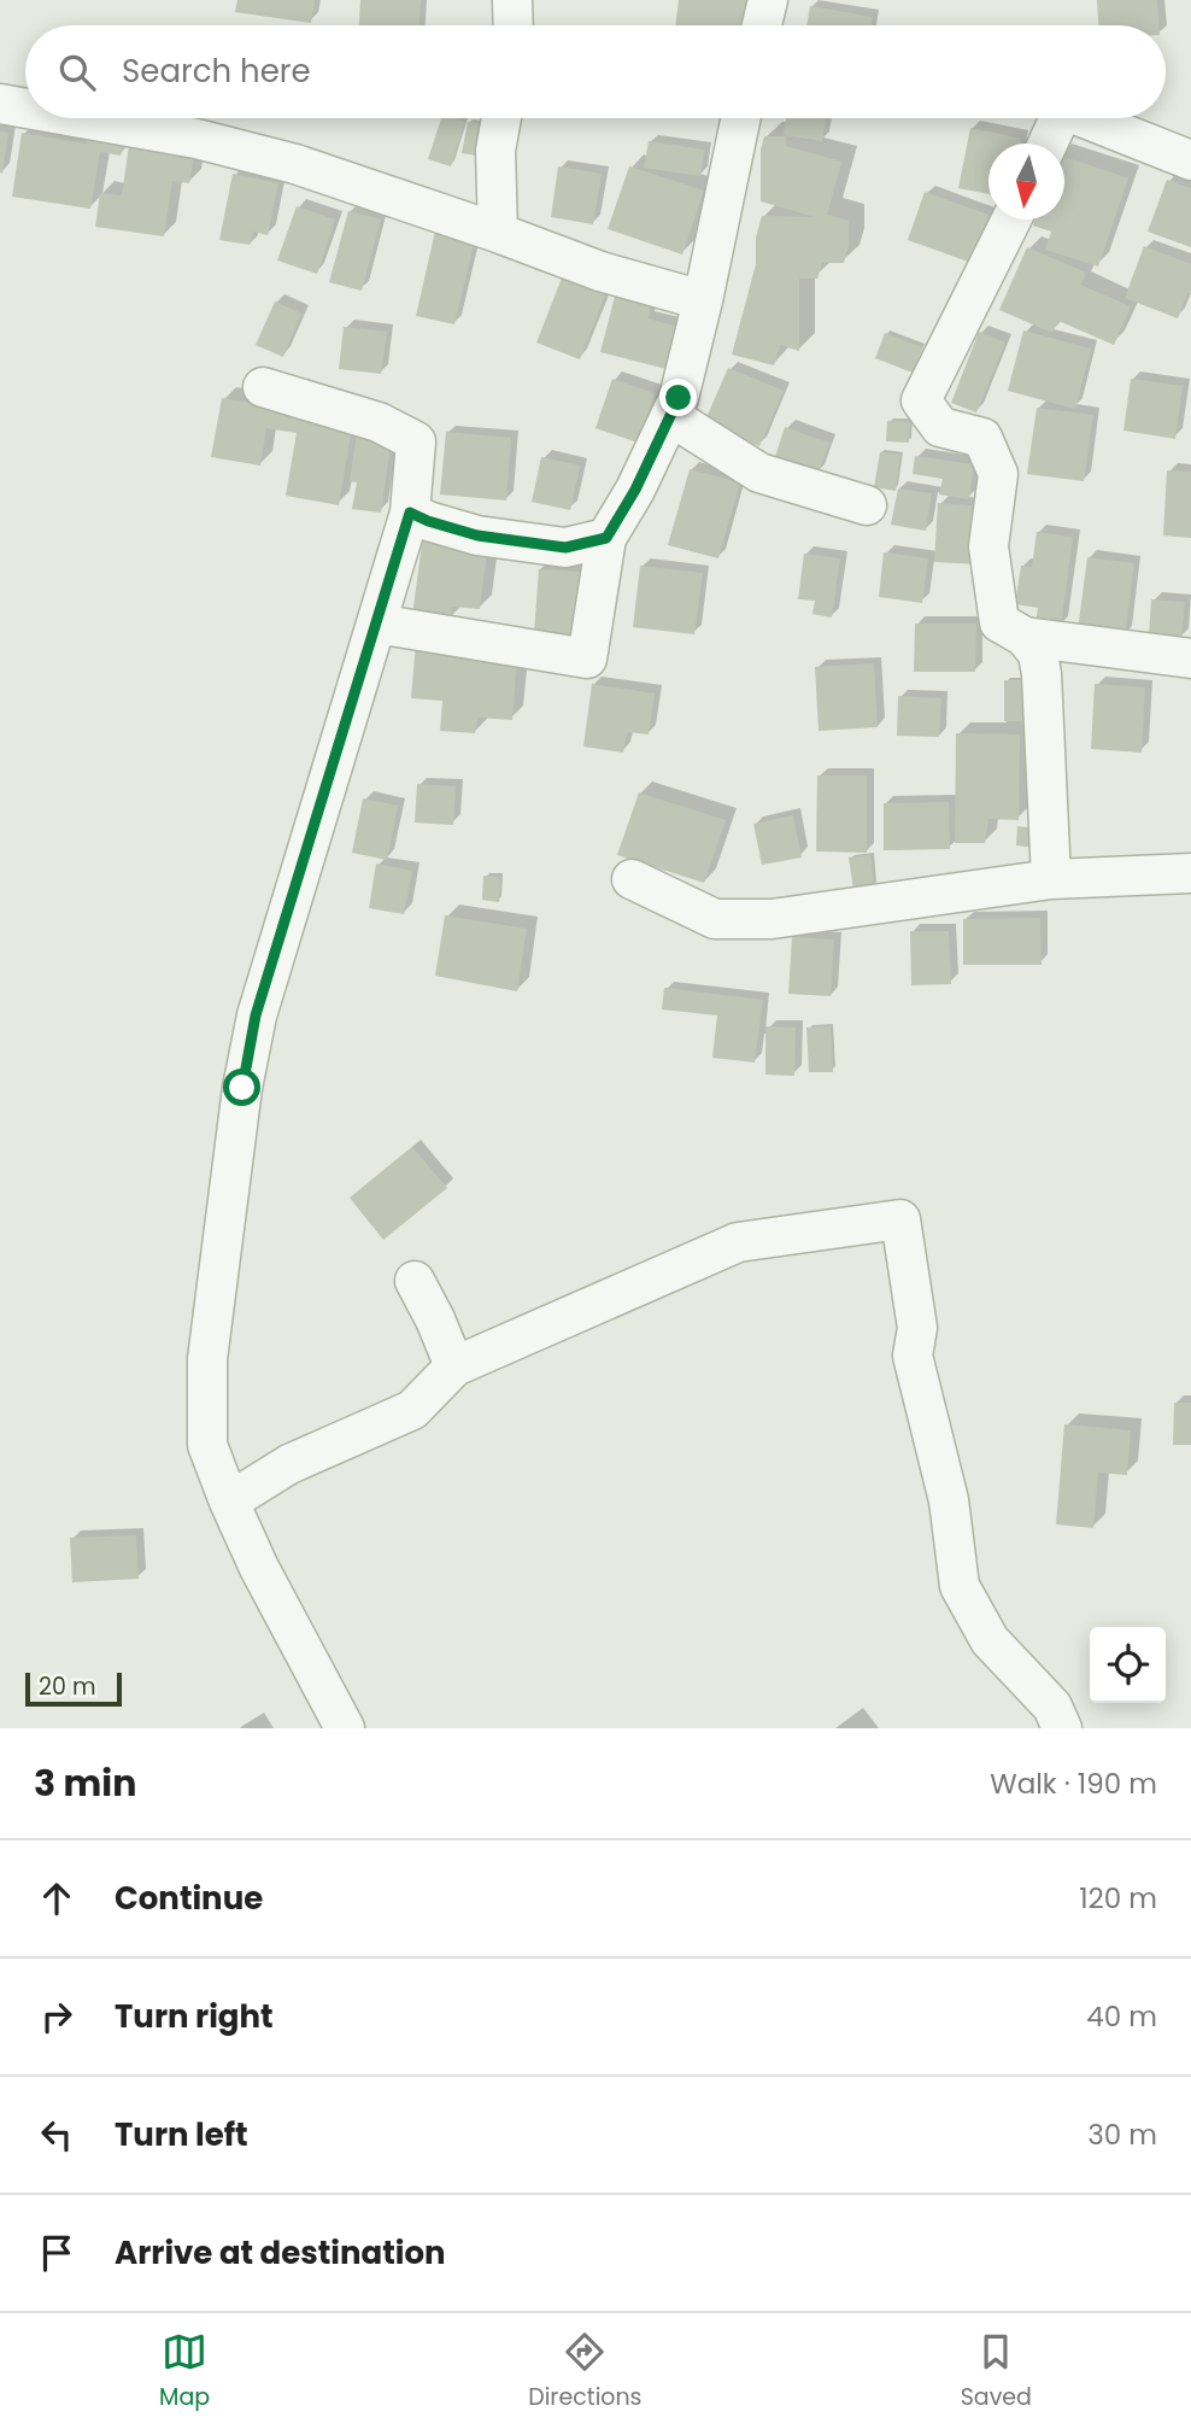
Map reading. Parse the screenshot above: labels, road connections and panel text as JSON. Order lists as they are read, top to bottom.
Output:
{
  "scale_bar": "20 m",
  "north": "bottom",
  "page": {
    "search": "Search here",
    "scale": "20 m",
    "heading": ["3 min", "Walk · 190 m"],
    "list": [
      ["Continue", "120 m"],
      ["Turn right", "40 m"],
      ["Turn left", "30 m"],
      "Arrive at destination"
    ],
    "nav": ["Map", "Directions", "Saved"]
  }
}
